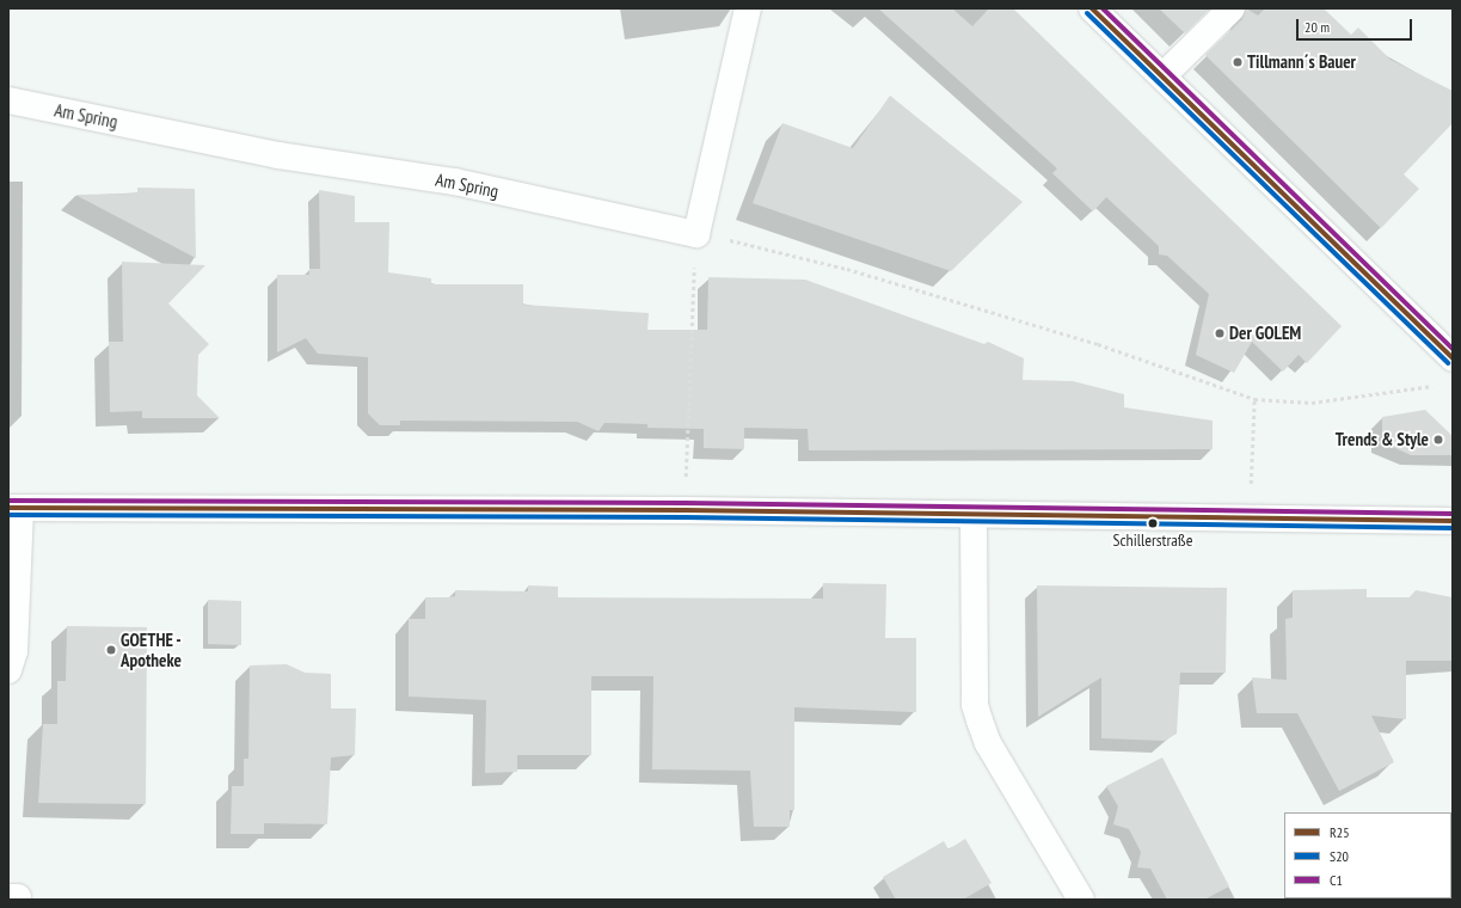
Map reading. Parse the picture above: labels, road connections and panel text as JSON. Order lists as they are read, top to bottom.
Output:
{
  "streets": {
    "street": ["Am Spring"]
  },
  "places": [
    "Tillmann´s Bauer",
    "Der GOLEM",
    "Trends & Style",
    "Schillerstraße",
    "GOETHE - Apotheke"
  ],
  "lines": ["transit line R25", "transit line C1", "transit line S20"],
  "legend": ["R25", "S20", "C1"],
  "scale_bar": "20 m"
}
